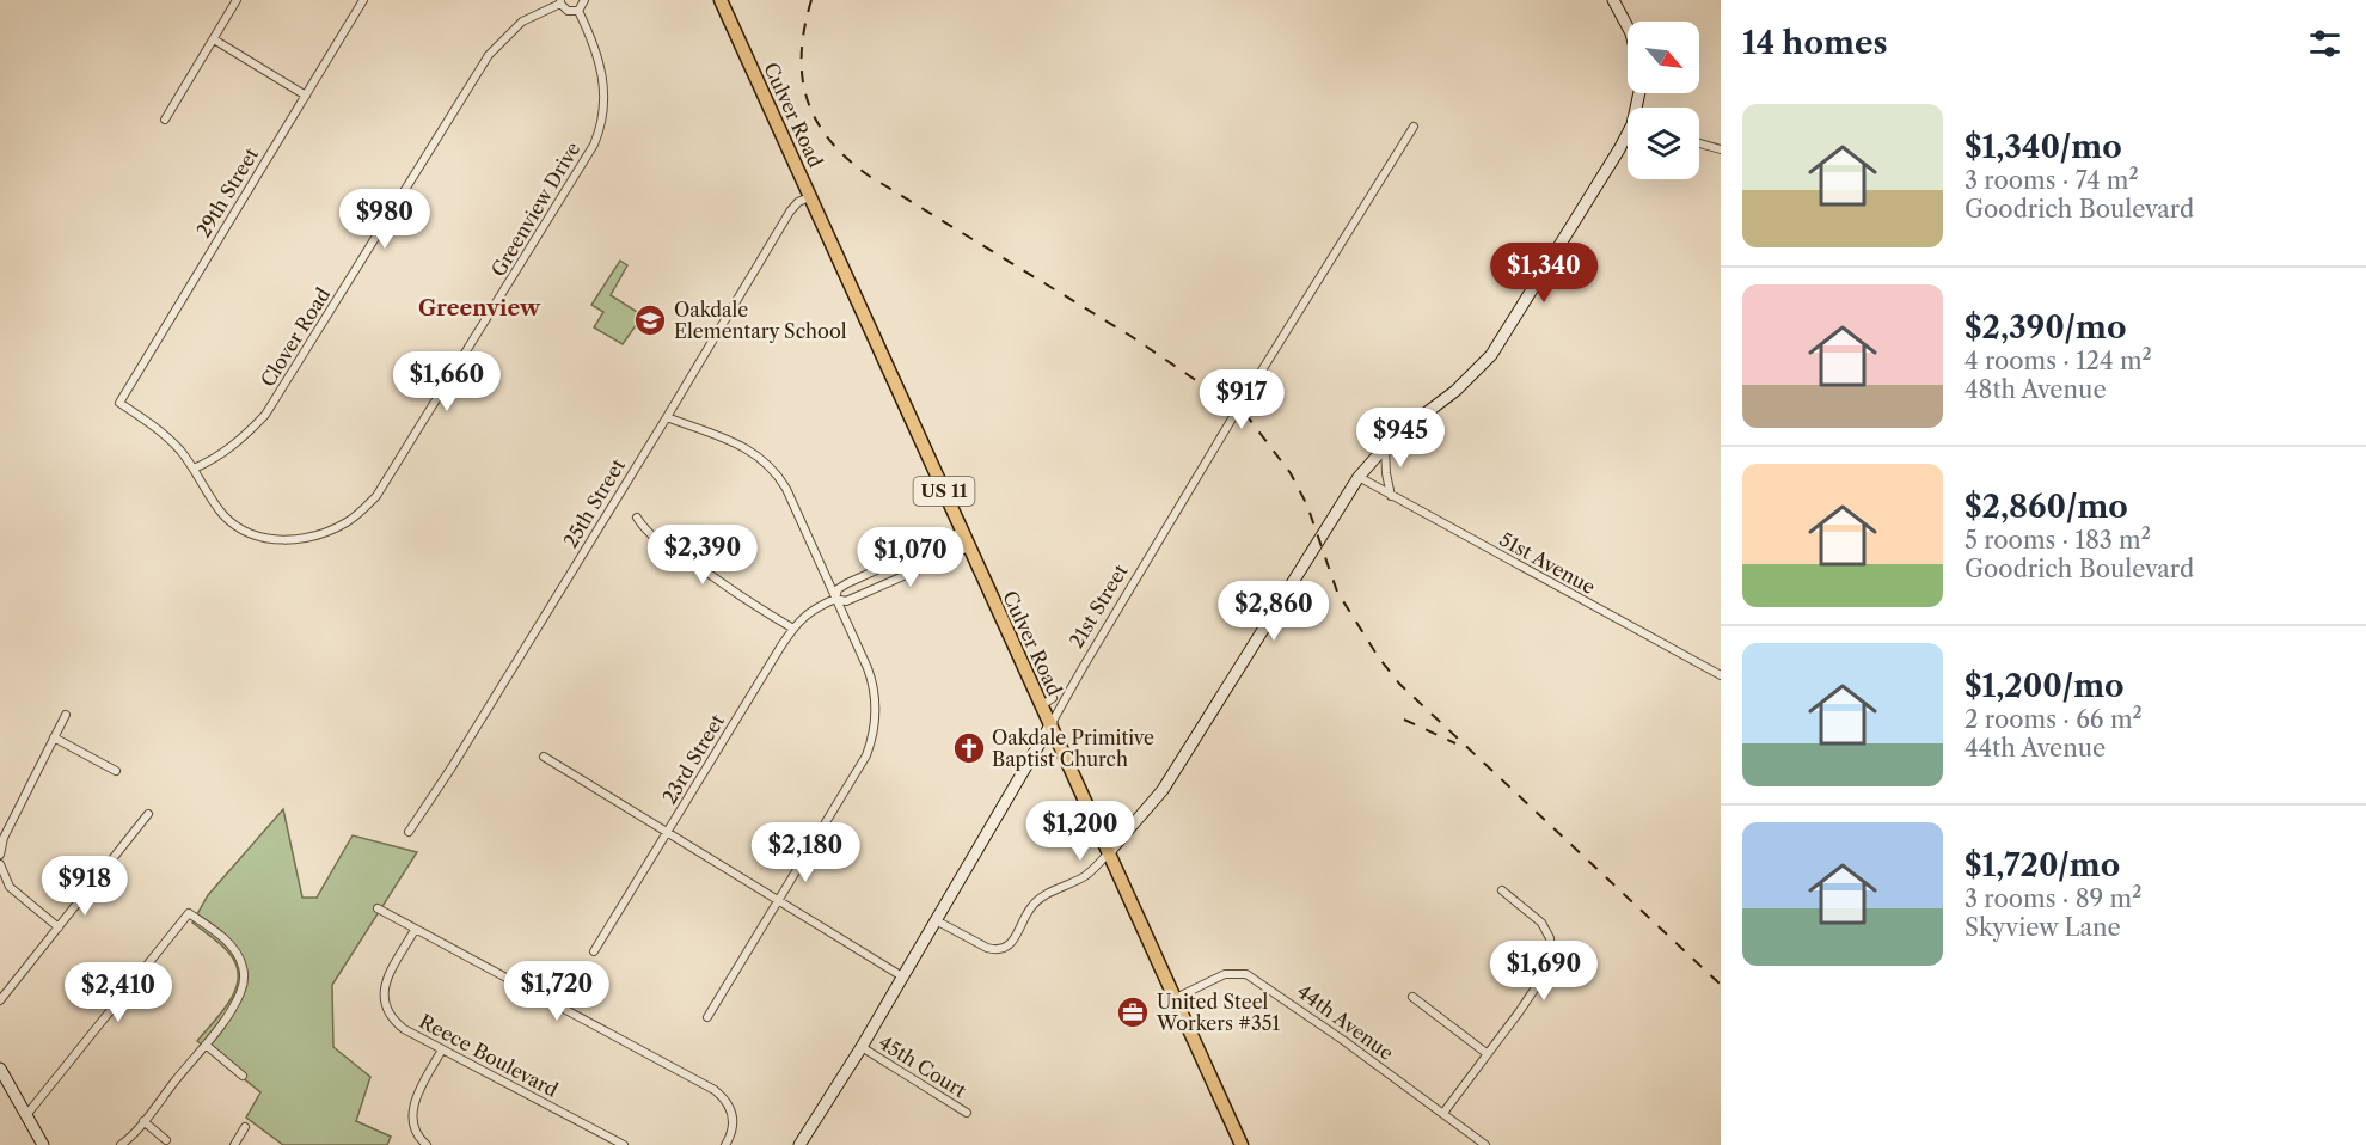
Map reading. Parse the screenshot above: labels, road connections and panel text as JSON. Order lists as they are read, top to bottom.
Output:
{
  "streets": {
    "main road": ["Culver Road", "US 11"],
    "street": [
      "29th Street",
      "Greenview Drive",
      "Clover Road",
      "25th Street",
      "51st Avenue",
      "21st Street",
      "23rd Street",
      "44th Avenue",
      "Reece Boulevard",
      "45th Court"
    ]
  },
  "crossings": [
    ["Culver Road", "25th Street"],
    ["Culver Road", "21st Street"],
    ["Culver Road", "23rd Street"],
    ["Culver Road", "44th Avenue"],
    ["29th Street", "Greenview Drive"],
    ["Greenview Drive", "Clover Road"],
    ["21st Street", "45th Court"]
  ],
  "districts": ["Greenview"],
  "places": {
    "school or university": ["Oakdale Elementary School"],
    "church": ["Oakdale Primitive Baptist Church"],
    "office": ["United Steel Workers #351"]
  },
  "north": "bottom right",
  "page": {
    "heading": "14 homes",
    "list": [
      {
        "name": "$1,340/mo",
        "note": "3 rooms · 74 m² · Goodrich Boulevard"
      },
      {
        "name": "$2,390/mo",
        "note": "4 rooms · 124 m² · 48th Avenue"
      },
      {
        "name": "$2,860/mo",
        "note": "5 rooms · 183 m² · Goodrich Boulevard"
      },
      {
        "name": "$1,200/mo",
        "note": "2 rooms · 66 m² · 44th Avenue"
      },
      {
        "name": "$1,720/mo",
        "note": "3 rooms · 89 m² · Skyview Lane"
      }
    ],
    "price": [
      "$980",
      "$1,340",
      "$1,660",
      "$917",
      "$945",
      "$2,390",
      "$1,070",
      "$2,860",
      "$1,200",
      "$2,180",
      "$918",
      "$1,690",
      "$1,720",
      "$2,410"
    ]
  }
}
